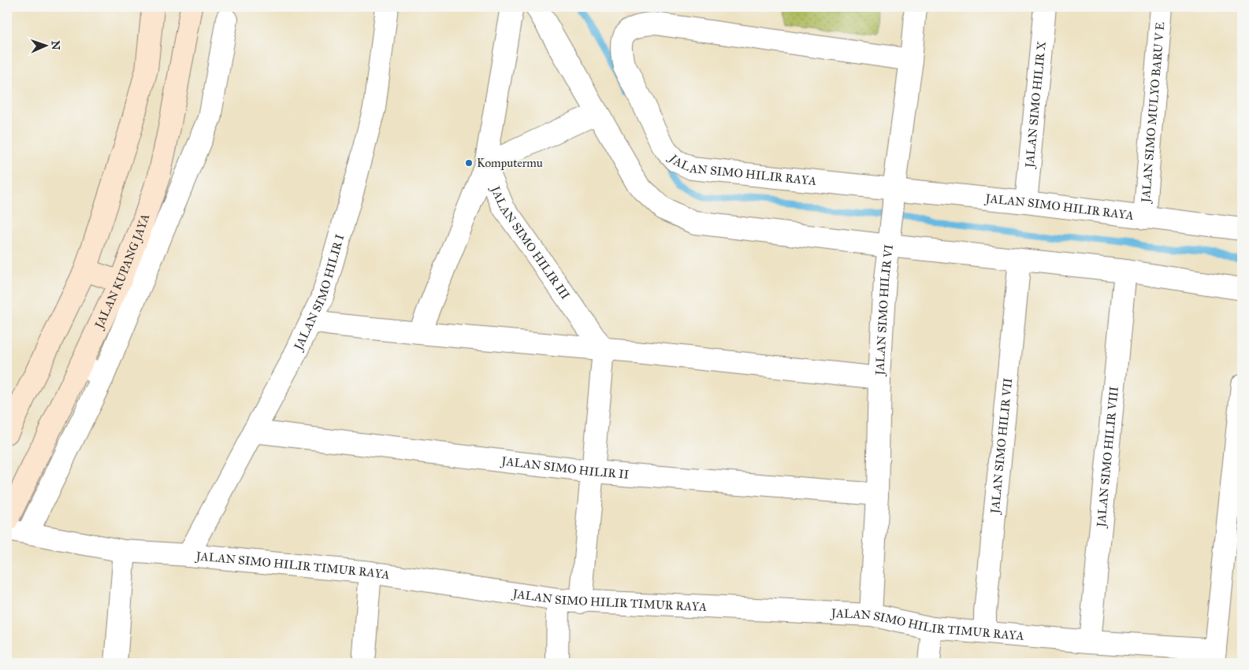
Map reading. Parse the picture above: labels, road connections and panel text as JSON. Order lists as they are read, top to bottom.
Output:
{
  "streets": {
    "main road": ["JALAN KUPANG JAYA"],
    "street": [
      "JALAN SIMO HILIR X",
      "JALAN SIMO MULYO BARU V E",
      "JALAN SIMO HILIR RAYA",
      "JALAN SIMO HILIR III",
      "JALAN SIMO HILIR I",
      "JALAN SIMO HILIR VI",
      "JALAN SIMO HILIR VII",
      "JALAN SIMO HILIR VIII",
      "JALAN SIMO HILIR II",
      "JALAN SIMO HILIR TIMUR RAYA"
    ]
  },
  "crossings": [
    ["JALAN SIMO HILIR X", "JALAN SIMO HILIR RAYA"],
    ["JALAN SIMO MULYO BARU V E", "JALAN SIMO HILIR RAYA"],
    ["JALAN SIMO HILIR RAYA", "JALAN SIMO HILIR VI"],
    ["JALAN SIMO HILIR I", "JALAN SIMO HILIR II"],
    ["JALAN SIMO HILIR I", "JALAN SIMO HILIR TIMUR RAYA"],
    ["JALAN SIMO HILIR VI", "JALAN SIMO HILIR II"],
    ["JALAN SIMO HILIR VI", "JALAN SIMO HILIR TIMUR RAYA"],
    ["JALAN SIMO HILIR VII", "JALAN SIMO HILIR TIMUR RAYA"],
    ["JALAN SIMO HILIR VIII", "JALAN SIMO HILIR TIMUR RAYA"]
  ],
  "places": ["Komputermu"],
  "north": "right"
}
